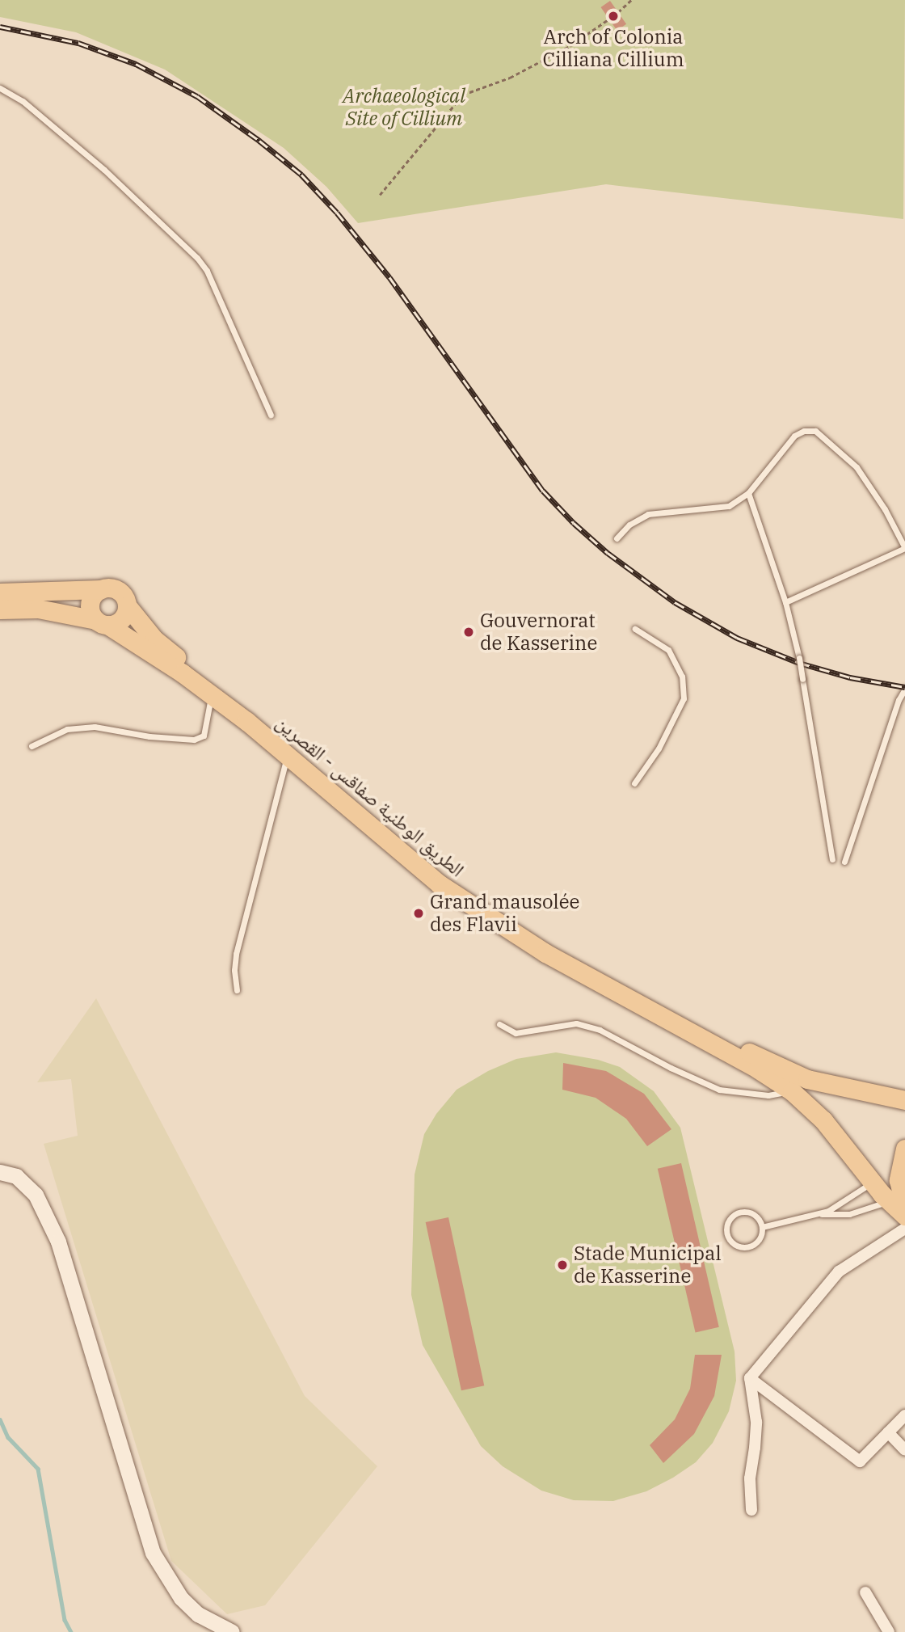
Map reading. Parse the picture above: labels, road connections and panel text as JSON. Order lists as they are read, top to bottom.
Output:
{
  "streets": {
    "main road": ["الطريق الوطنية صفاقس - القصرين"]
  },
  "parks": ["Archaeological Site of Cillium"],
  "places": [
    "Arch of Colonia Cilliana Cillium",
    "Gouvernorat de Kasserine",
    "Grand mausolée des Flavii",
    "Stade Municipal de Kasserine"
  ]
}
